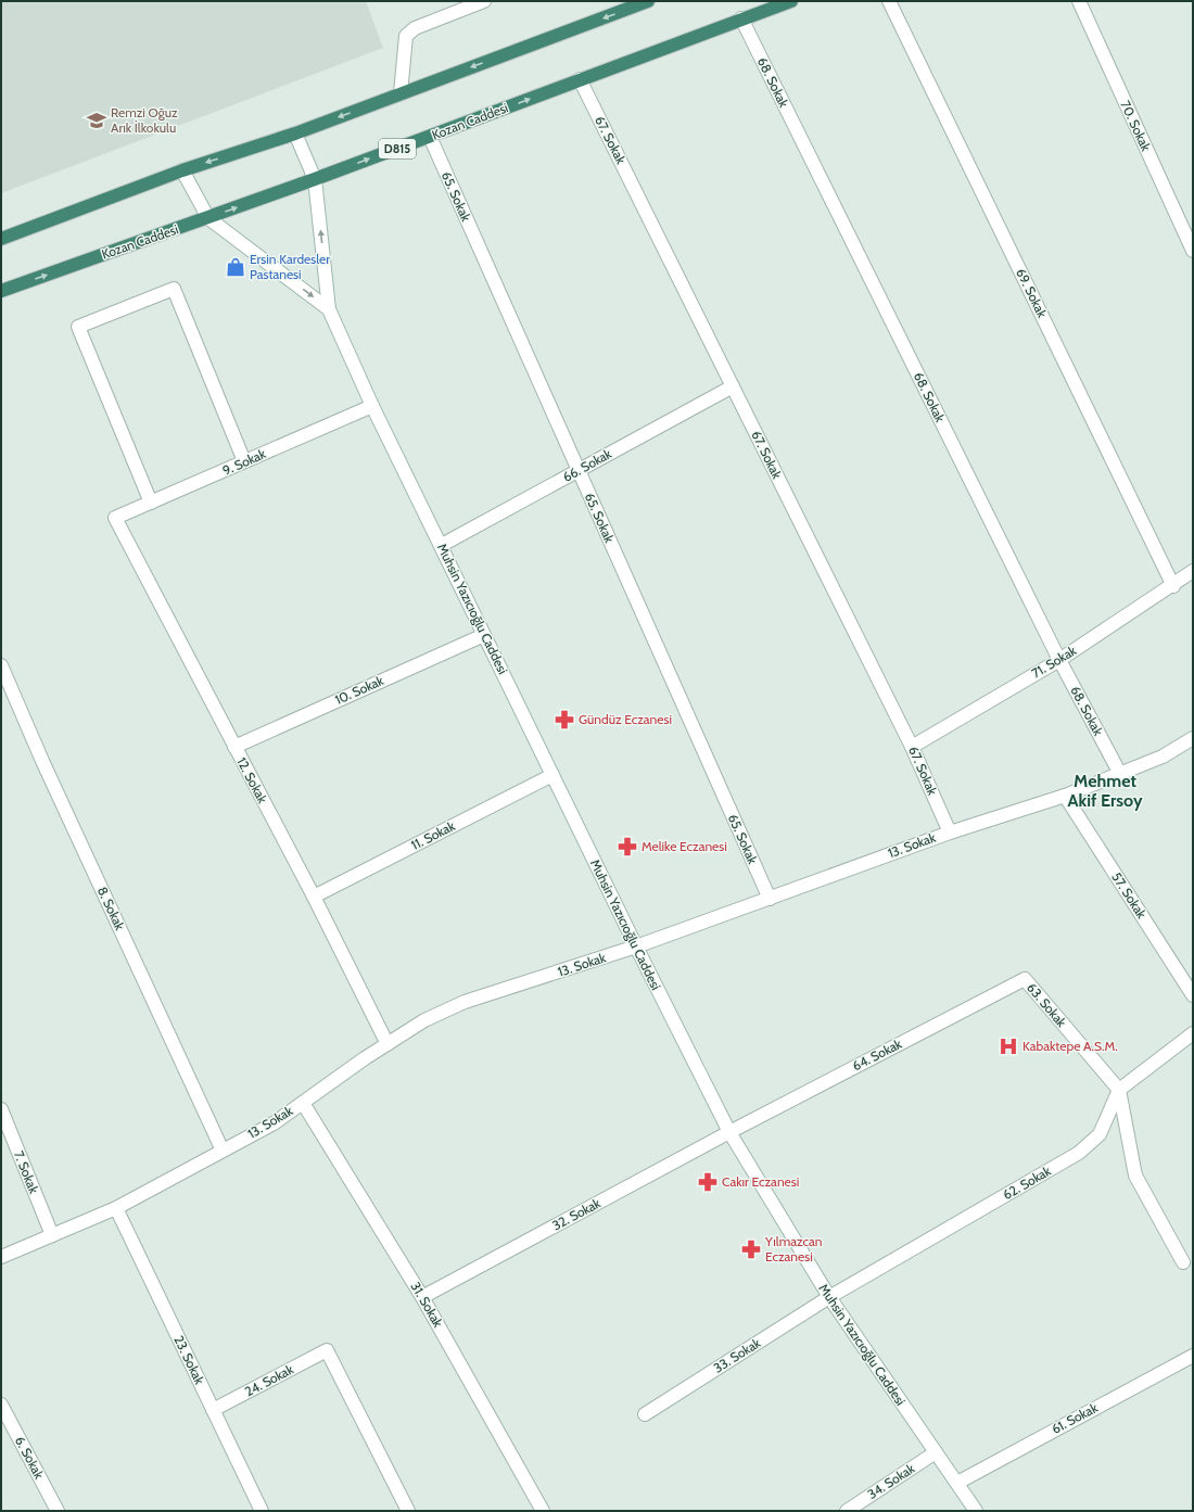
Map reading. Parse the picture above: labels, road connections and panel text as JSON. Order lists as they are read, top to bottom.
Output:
{
  "streets": {
    "highway": ["Kozan Caddesi", "D815"],
    "street": [
      "68. Sokak",
      "70. Sokak",
      "67. Sokak",
      "65. Sokak",
      "69. Sokak",
      "9. Sokak",
      "66. Sokak",
      "Muhsin Yazıcıoğlu Caddesi",
      "71. Sokak",
      "10. Sokak",
      "12. Sokak",
      "11. Sokak",
      "13. Sokak",
      "57. Sokak",
      "8. Sokak",
      "63. Sokak",
      "64. Sokak",
      "7. Sokak",
      "62. Sokak",
      "32. Sokak",
      "31. Sokak",
      "33. Sokak",
      "23. Sokak",
      "24. Sokak",
      "61. Sokak",
      "6. Sokak",
      "34. Sokak"
    ]
  },
  "crossings": [
    ["68. Sokak", "Kozan Caddesi"],
    ["68. Sokak", "71. Sokak"],
    ["68. Sokak", "13. Sokak"],
    ["Kozan Caddesi", "67. Sokak"],
    ["Kozan Caddesi", "65. Sokak"],
    ["67. Sokak", "66. Sokak"],
    ["67. Sokak", "71. Sokak"],
    ["67. Sokak", "13. Sokak"],
    ["65. Sokak", "66. Sokak"],
    ["65. Sokak", "13. Sokak"],
    ["69. Sokak", "71. Sokak"],
    ["9. Sokak", "Muhsin Yazıcıoğlu Caddesi"],
    ["9. Sokak", "12. Sokak"],
    ["66. Sokak", "Muhsin Yazıcıoğlu Caddesi"],
    ["Muhsin Yazıcıoğlu Caddesi", "10. Sokak"],
    ["Muhsin Yazıcıoğlu Caddesi", "11. Sokak"],
    ["Muhsin Yazıcıoğlu Caddesi", "13. Sokak"],
    ["Muhsin Yazıcıoğlu Caddesi", "64. Sokak"],
    ["Muhsin Yazıcıoğlu Caddesi", "62. Sokak"],
    ["Muhsin Yazıcıoğlu Caddesi", "32. Sokak"],
    ["Muhsin Yazıcıoğlu Caddesi", "33. Sokak"],
    ["Muhsin Yazıcıoğlu Caddesi", "61. Sokak"],
    ["Muhsin Yazıcıoğlu Caddesi", "34. Sokak"],
    ["10. Sokak", "12. Sokak"],
    ["12. Sokak", "11. Sokak"],
    ["12. Sokak", "13. Sokak"],
    ["13. Sokak", "57. Sokak"],
    ["13. Sokak", "8. Sokak"],
    ["13. Sokak", "7. Sokak"],
    ["13. Sokak", "31. Sokak"],
    ["13. Sokak", "23. Sokak"],
    ["63. Sokak", "64. Sokak"],
    ["63. Sokak", "62. Sokak"],
    ["64. Sokak", "32. Sokak"],
    ["62. Sokak", "33. Sokak"],
    ["32. Sokak", "31. Sokak"],
    ["23. Sokak", "24. Sokak"]
  ],
  "districts": ["Mehmet Akif Ersoy"],
  "places": {
    "school or university": ["Remzi Oğuz Arık İlkokulu"],
    "shop": ["Ersin Kardesler Pastanesi"],
    "pharmacy": [
      "Gündüz Eczanesi",
      "Melike Eczanesi",
      "Cakır Eczanesi",
      "Yılmazcan Eczanesi"
    ],
    "hospital": ["Kabaktepe A.S.M."]
  }
}
